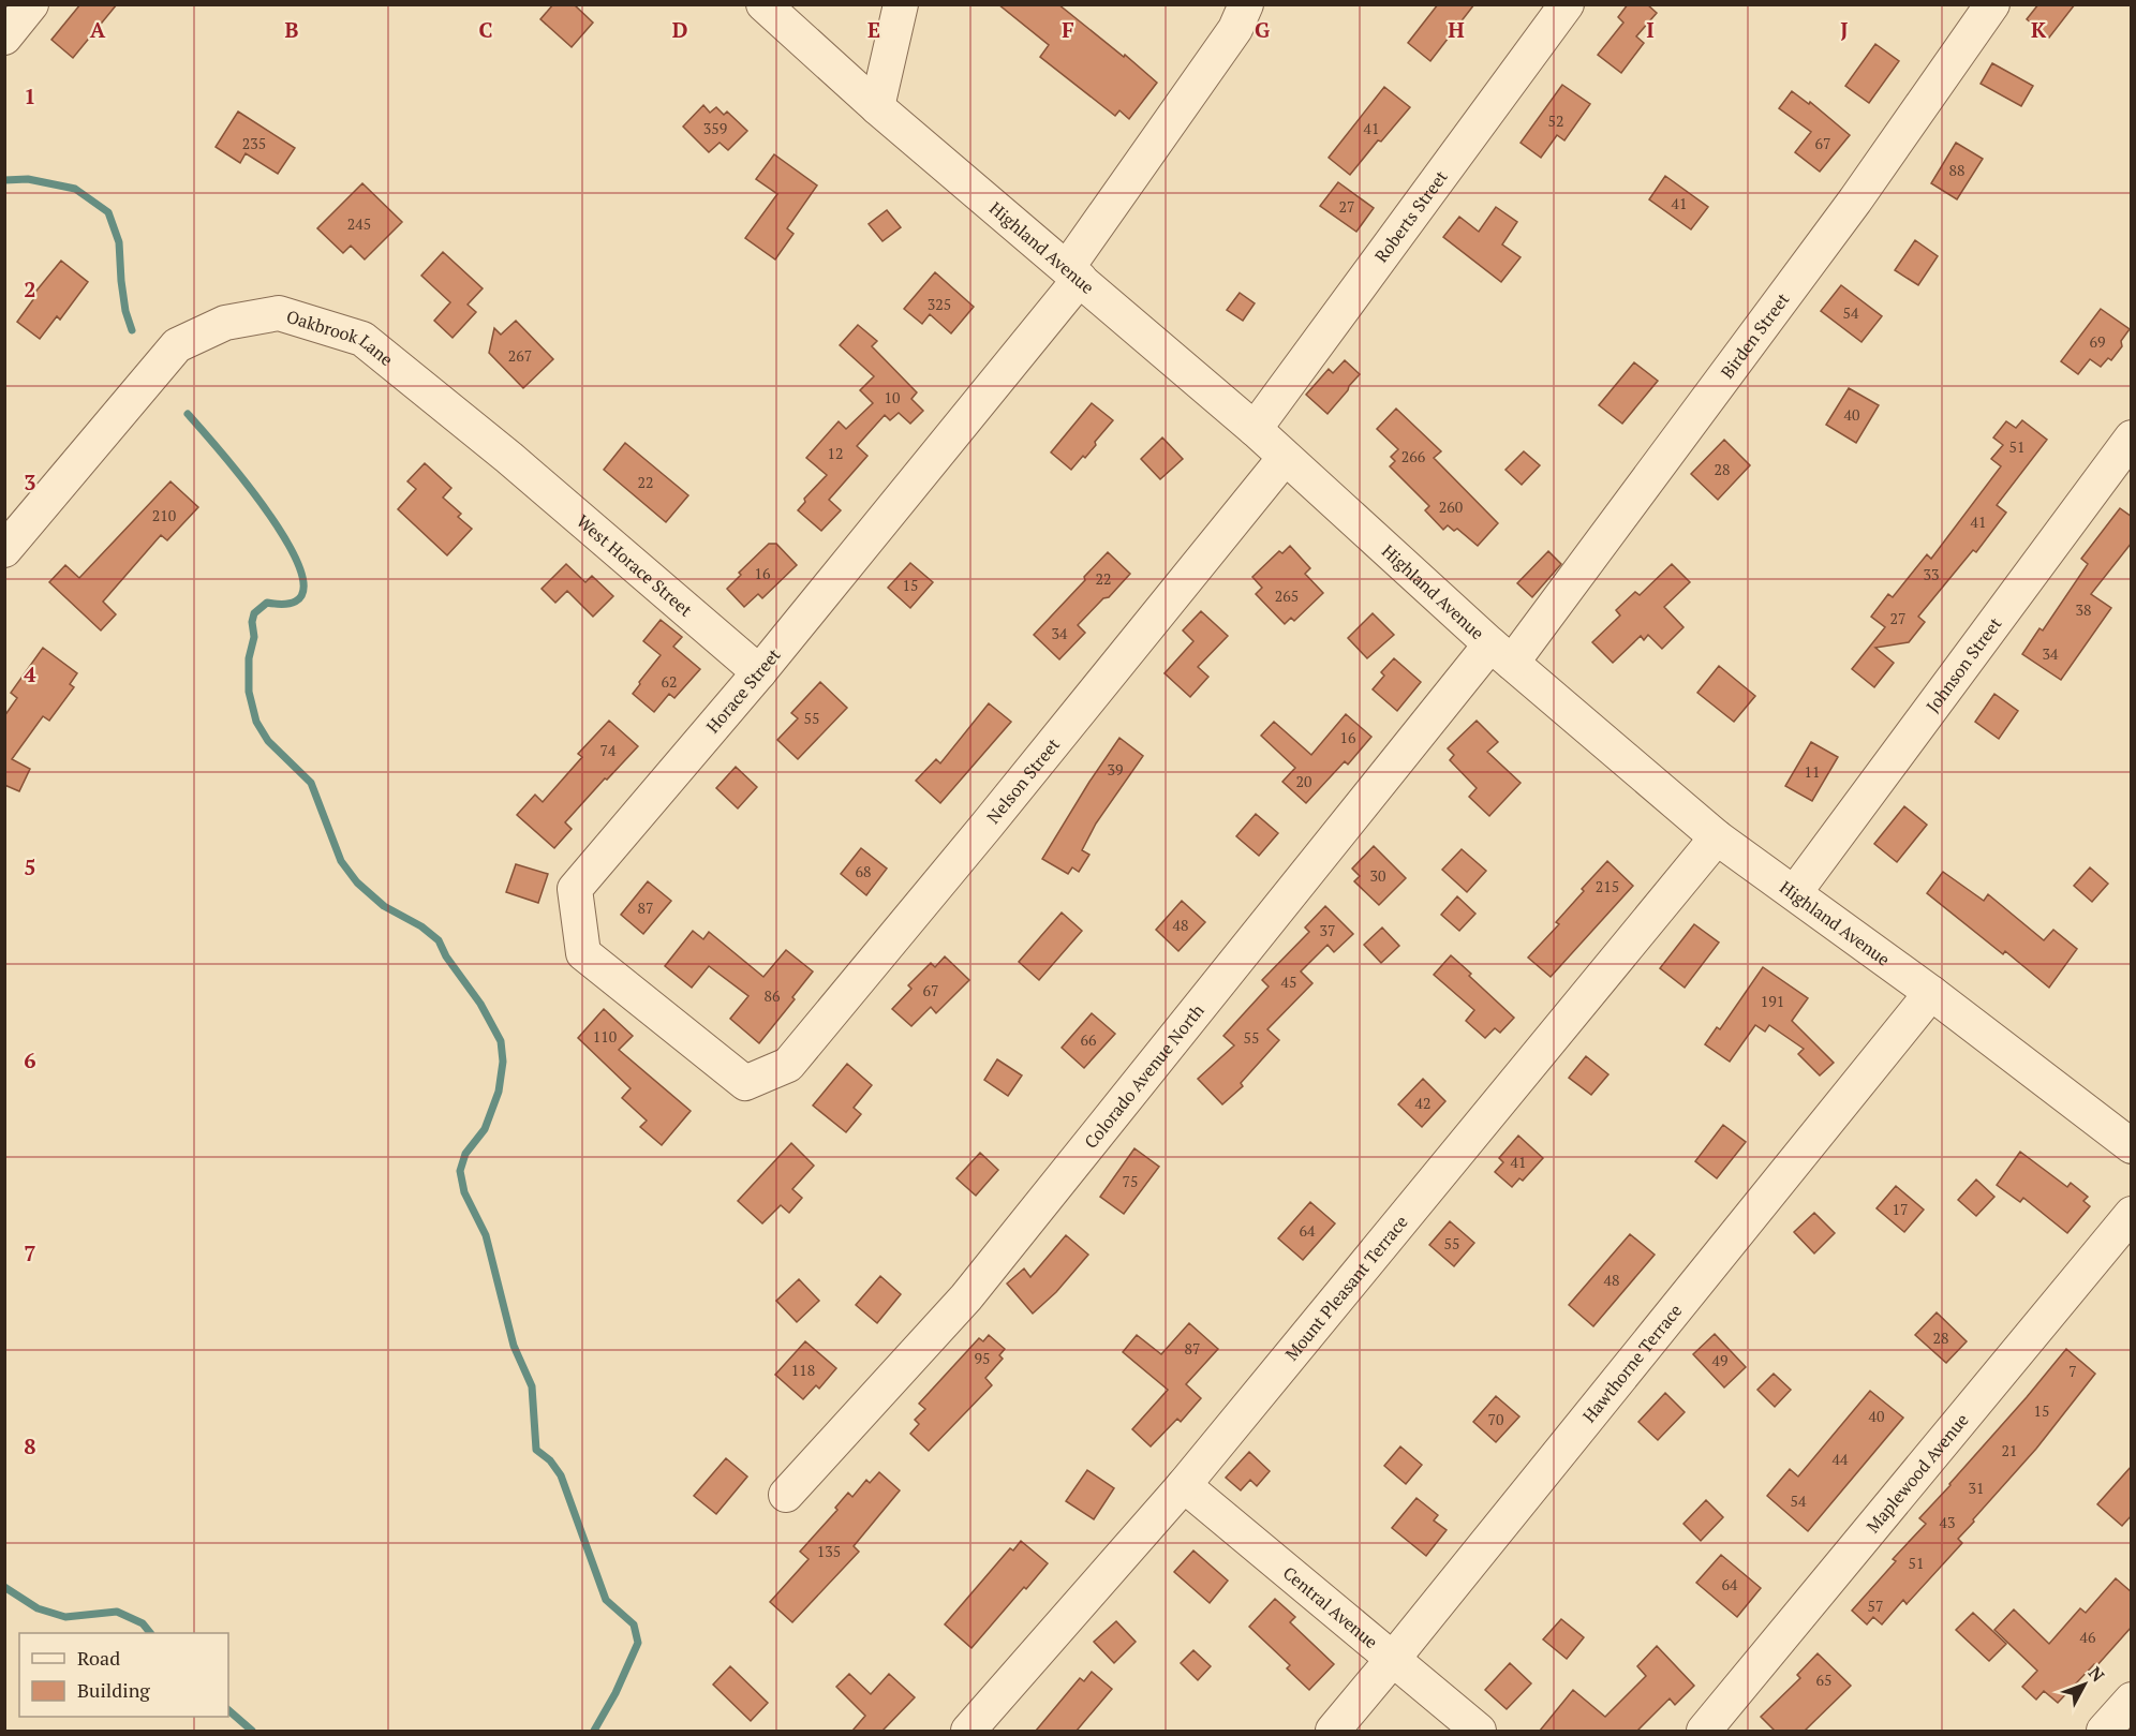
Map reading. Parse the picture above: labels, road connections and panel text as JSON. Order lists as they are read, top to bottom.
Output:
{
  "streets": {
    "street": [
      "Roberts Street",
      "Highland Avenue",
      "Birden Street",
      "Oakbrook Lane",
      "West Horace Street",
      "Johnson Street",
      "Horace Street",
      "Nelson Street",
      "Colorado Avenue North",
      "Mount Pleasant Terrace",
      "Hawthorne Terrace",
      "Maplewood Avenue",
      "Central Avenue"
    ]
  },
  "crossings": [
    ["Roberts Street", "Highland Avenue"],
    ["Highland Avenue", "Birden Street"],
    ["Highland Avenue", "Johnson Street"],
    ["Highland Avenue", "Horace Street"],
    ["Highland Avenue", "Nelson Street"],
    ["Highland Avenue", "Colorado Avenue North"],
    ["Highland Avenue", "Mount Pleasant Terrace"],
    ["Highland Avenue", "Hawthorne Terrace"],
    ["Birden Street", "Colorado Avenue North"],
    ["Oakbrook Lane", "West Horace Street"],
    ["West Horace Street", "Horace Street"],
    ["Horace Street", "Nelson Street"],
    ["Mount Pleasant Terrace", "Central Avenue"],
    ["Hawthorne Terrace", "Central Avenue"]
  ],
  "house_numbers": [
    "52",
    "359",
    "41",
    "235",
    "67",
    "88",
    "41",
    "27",
    "245",
    "325",
    "54",
    "69",
    "267",
    "10",
    "40",
    "51",
    "12",
    "266",
    "28",
    "22",
    "260",
    "210",
    "41",
    "16",
    "33",
    "22",
    "15",
    "265",
    "38",
    "27",
    "34",
    "34",
    "62",
    "55",
    "16",
    "74",
    "39",
    "11",
    "20",
    "68",
    "30",
    "215",
    "87",
    "48",
    "37",
    "45",
    "67",
    "86",
    "191",
    "110",
    "55",
    "66",
    "42",
    "41",
    "75",
    "17",
    "64",
    "55",
    "48",
    "28",
    "87",
    "95",
    "49",
    "118",
    "7",
    "15",
    "40",
    "70",
    "21",
    "44",
    "31",
    "54",
    "43",
    "135",
    "51",
    "64",
    "57",
    "46",
    "65"
  ],
  "legend": ["Road", "Building"],
  "north": "top right",
  "grid": {
    "columns": [
      "A",
      "B",
      "C",
      "D",
      "E",
      "F",
      "G",
      "H",
      "I",
      "J",
      "K"
    ],
    "rows": [
      "1",
      "2",
      "3",
      "4",
      "5",
      "6",
      "7",
      "8"
    ]
  }
}
